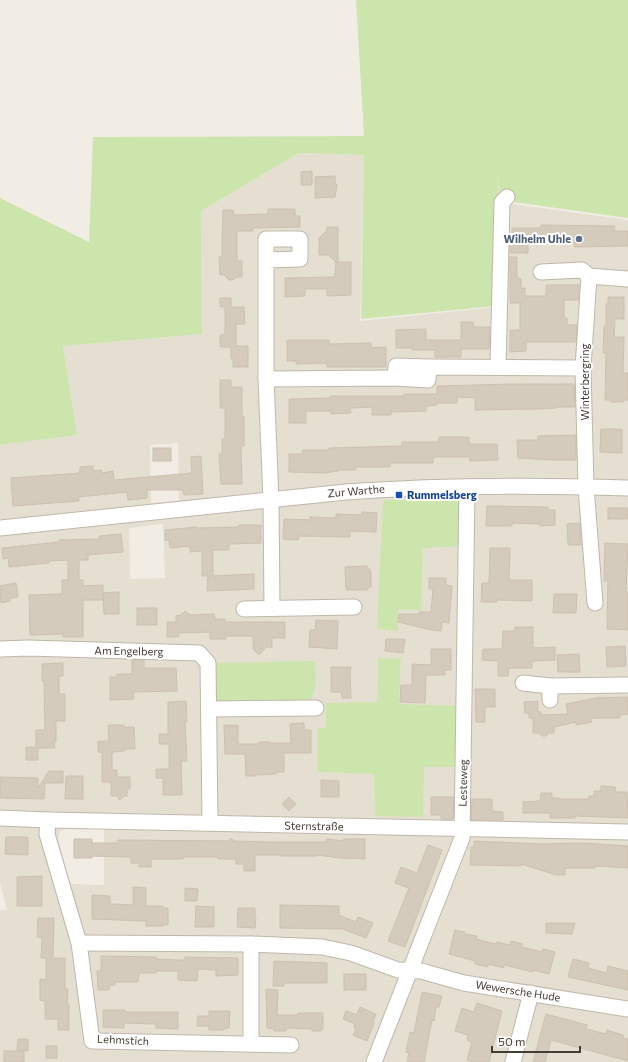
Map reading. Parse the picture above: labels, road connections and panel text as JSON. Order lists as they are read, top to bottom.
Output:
{
  "streets": {
    "street": [
      "Winterbergring",
      "Zur Warthe",
      "Am Engelberg",
      "Lesteweg",
      "Sternstraße",
      "Wewersche Hude",
      "Lehmstich"
    ]
  },
  "crossings": [
    ["Winterbergring", "Zur Warthe"],
    ["Zur Warthe", "Lesteweg"],
    ["Am Engelberg", "Sternstraße"],
    ["Lesteweg", "Sternstraße"],
    ["Lesteweg", "Wewersche Hude"],
    ["Sternstraße", "Lehmstich"]
  ],
  "places": {
    "other": ["Wilhelm Uhle"],
    "transit": ["Rummelsberg"]
  },
  "scale_bar": "50 m"
}
